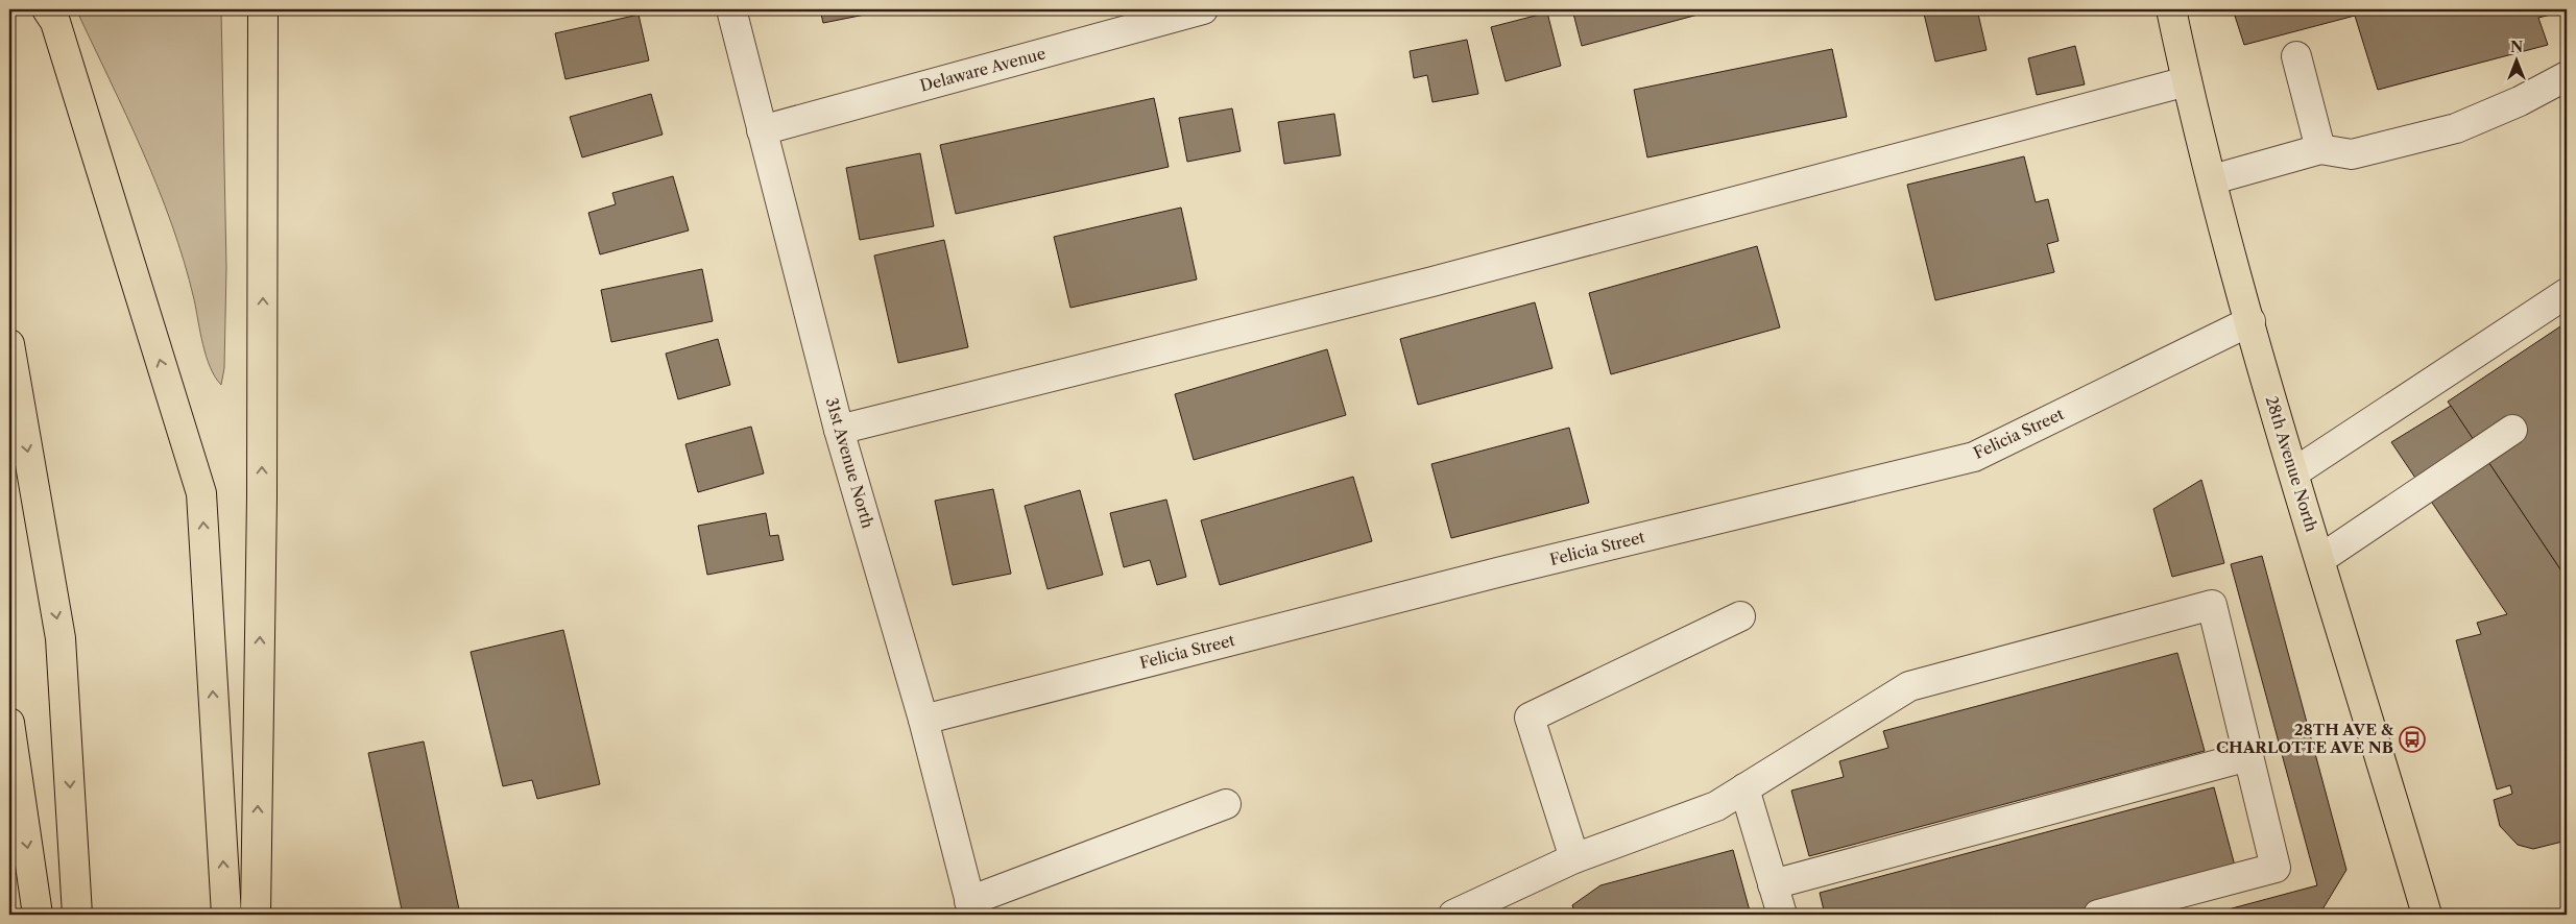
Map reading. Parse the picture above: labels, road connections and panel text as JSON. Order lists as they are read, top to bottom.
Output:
{
  "streets": {
    "main road": ["28th Avenue North"],
    "street": ["Delaware Avenue", "Felicia Street", "31st Avenue North"]
  },
  "crossings": [
    ["Delaware Avenue", "31st Avenue North"],
    ["Felicia Street", "31st Avenue North"],
    ["Felicia Street", "28th Avenue North"]
  ],
  "places": {
    "bus stop": ["28TH AVE & CHARLOTTE AVE NB"]
  },
  "north": "top"
}
